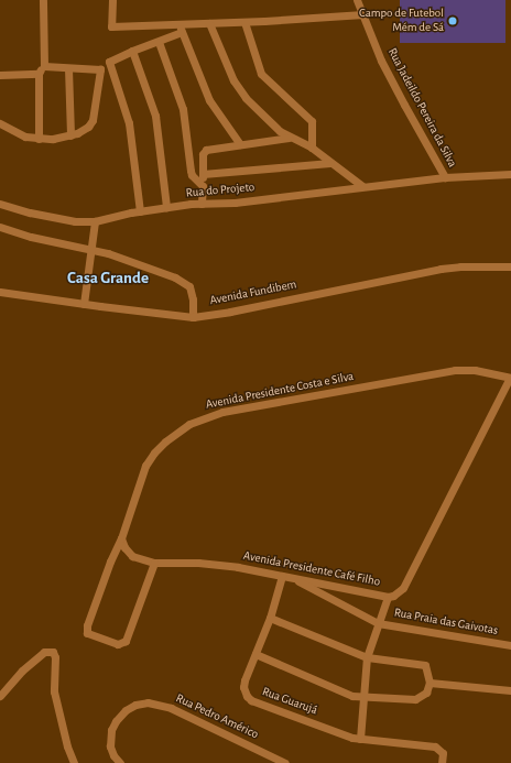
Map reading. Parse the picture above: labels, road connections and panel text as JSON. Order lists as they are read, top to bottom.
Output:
{
  "streets": {
    "street": [
      "Rua Jadeildo Pereira da Silva",
      "Rua do Projeto",
      "Avenida Fundibem",
      "Avenida Presidente Costa e Silva",
      "Avenida Presidente Café Filho",
      "Rua Praia das Gaivotas",
      "Rua Guarujá",
      "Rua Pedro Américo"
    ]
  },
  "crossings": [
    ["Rua Jadeildo Pereira da Silva", "Rua do Projeto"],
    ["Avenida Presidente Costa e Silva", "Avenida Presidente Café Filho"],
    ["Avenida Presidente Café Filho", "Rua Praia das Gaivotas"],
    ["Avenida Presidente Café Filho", "Rua Guarujá"]
  ],
  "districts": ["Casa Grande"],
  "places": ["Campo de Futebol Mém de Sá"]
}
